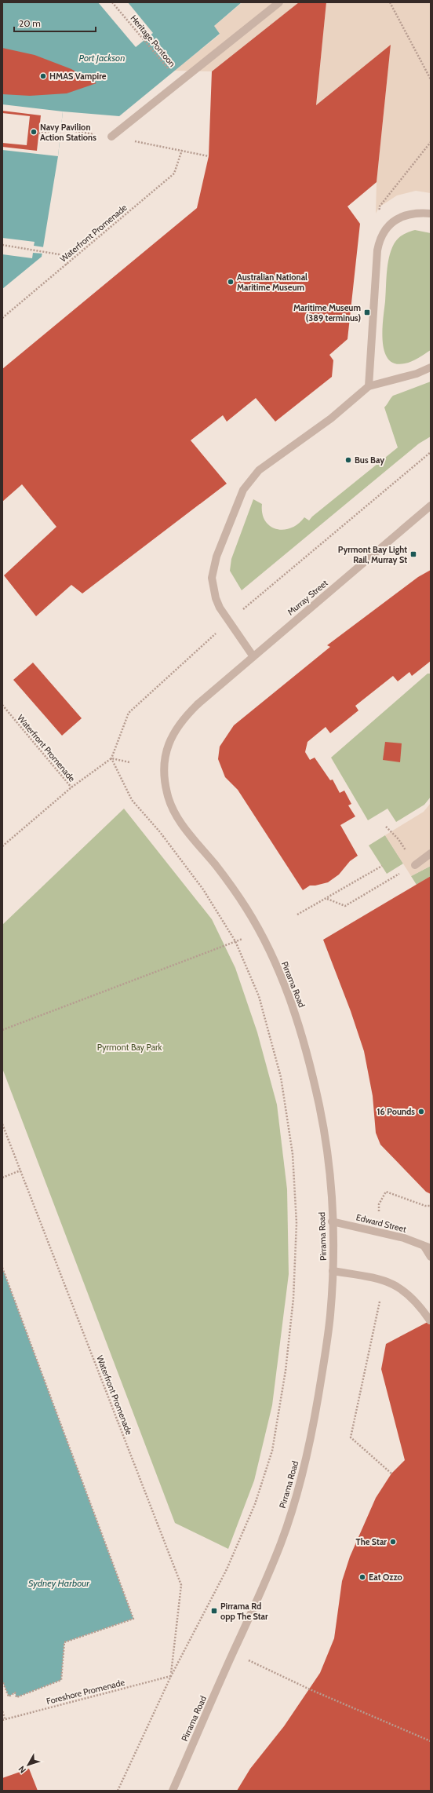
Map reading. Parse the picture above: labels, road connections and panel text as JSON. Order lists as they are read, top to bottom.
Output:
{
  "streets": {
    "street": ["Murray Street", "Pirrama Road", "Edward Street"],
    "path": ["Heritage Pontoon", "Waterfront Promenade", "Foreshore Promenade"]
  },
  "crossings": [
    ["Waterfront Promenade", "Foreshore Promenade"],
    ["Murray Street", "Pirrama Road"],
    ["Pirrama Road", "Edward Street"]
  ],
  "water": ["Port Jackson", "Sydney Harbour"],
  "parks": ["Pyrmont Bay Park"],
  "places": {
    "other": [
      "HMAS Vampire",
      "Navy Pavilion Action Stations",
      "Australian National Maritime Museum",
      "Bus Bay",
      "16 Pounds",
      "The Star",
      "Eat Ozzo"
    ],
    "transit": ["Maritime Museum (389 terminus)", "Pyrmont Bay Light Rail, Murray St", "Pirrama Rd opp The Star"]
  },
  "scale_bar": "20 m",
  "north": "bottom left"
}
